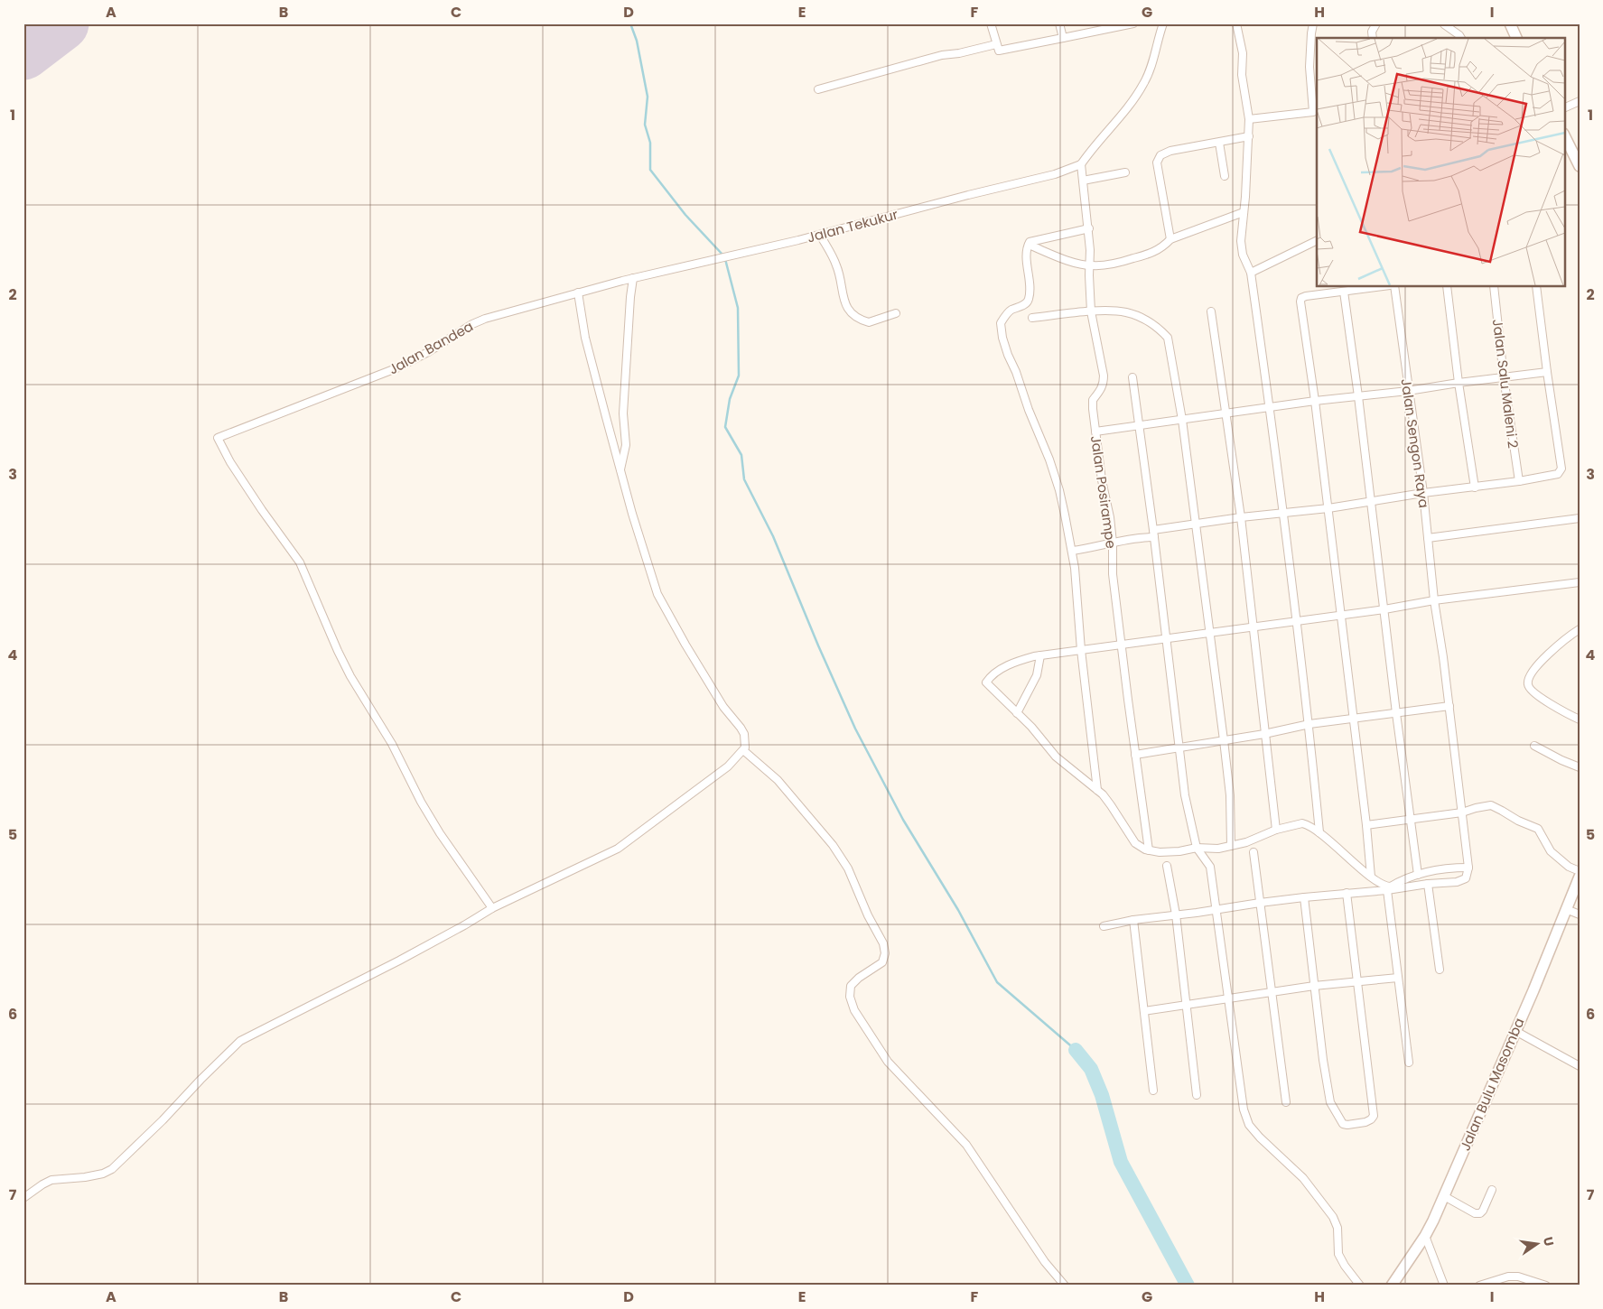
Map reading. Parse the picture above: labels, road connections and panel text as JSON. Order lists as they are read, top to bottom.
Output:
{
  "streets": {
    "street": [
      "Jalan Tekukur",
      "Jalan Bandea",
      "Jalan Salu Maleni 2",
      "Jalan Sengon Raya",
      "Jalan Posirampe",
      "Jalan Bulu Masomba"
    ]
  },
  "crossings": [
    ["Jalan Tekukur", "Jalan Bandea"],
    ["Jalan Tekukur", "Jalan Posirampe"]
  ],
  "north": "right",
  "grid": {
    "columns": [
      "A",
      "B",
      "C",
      "D",
      "E",
      "F",
      "G",
      "H",
      "I"
    ],
    "rows": [
      "1",
      "2",
      "3",
      "4",
      "5",
      "6",
      "7"
    ]
  }
}
